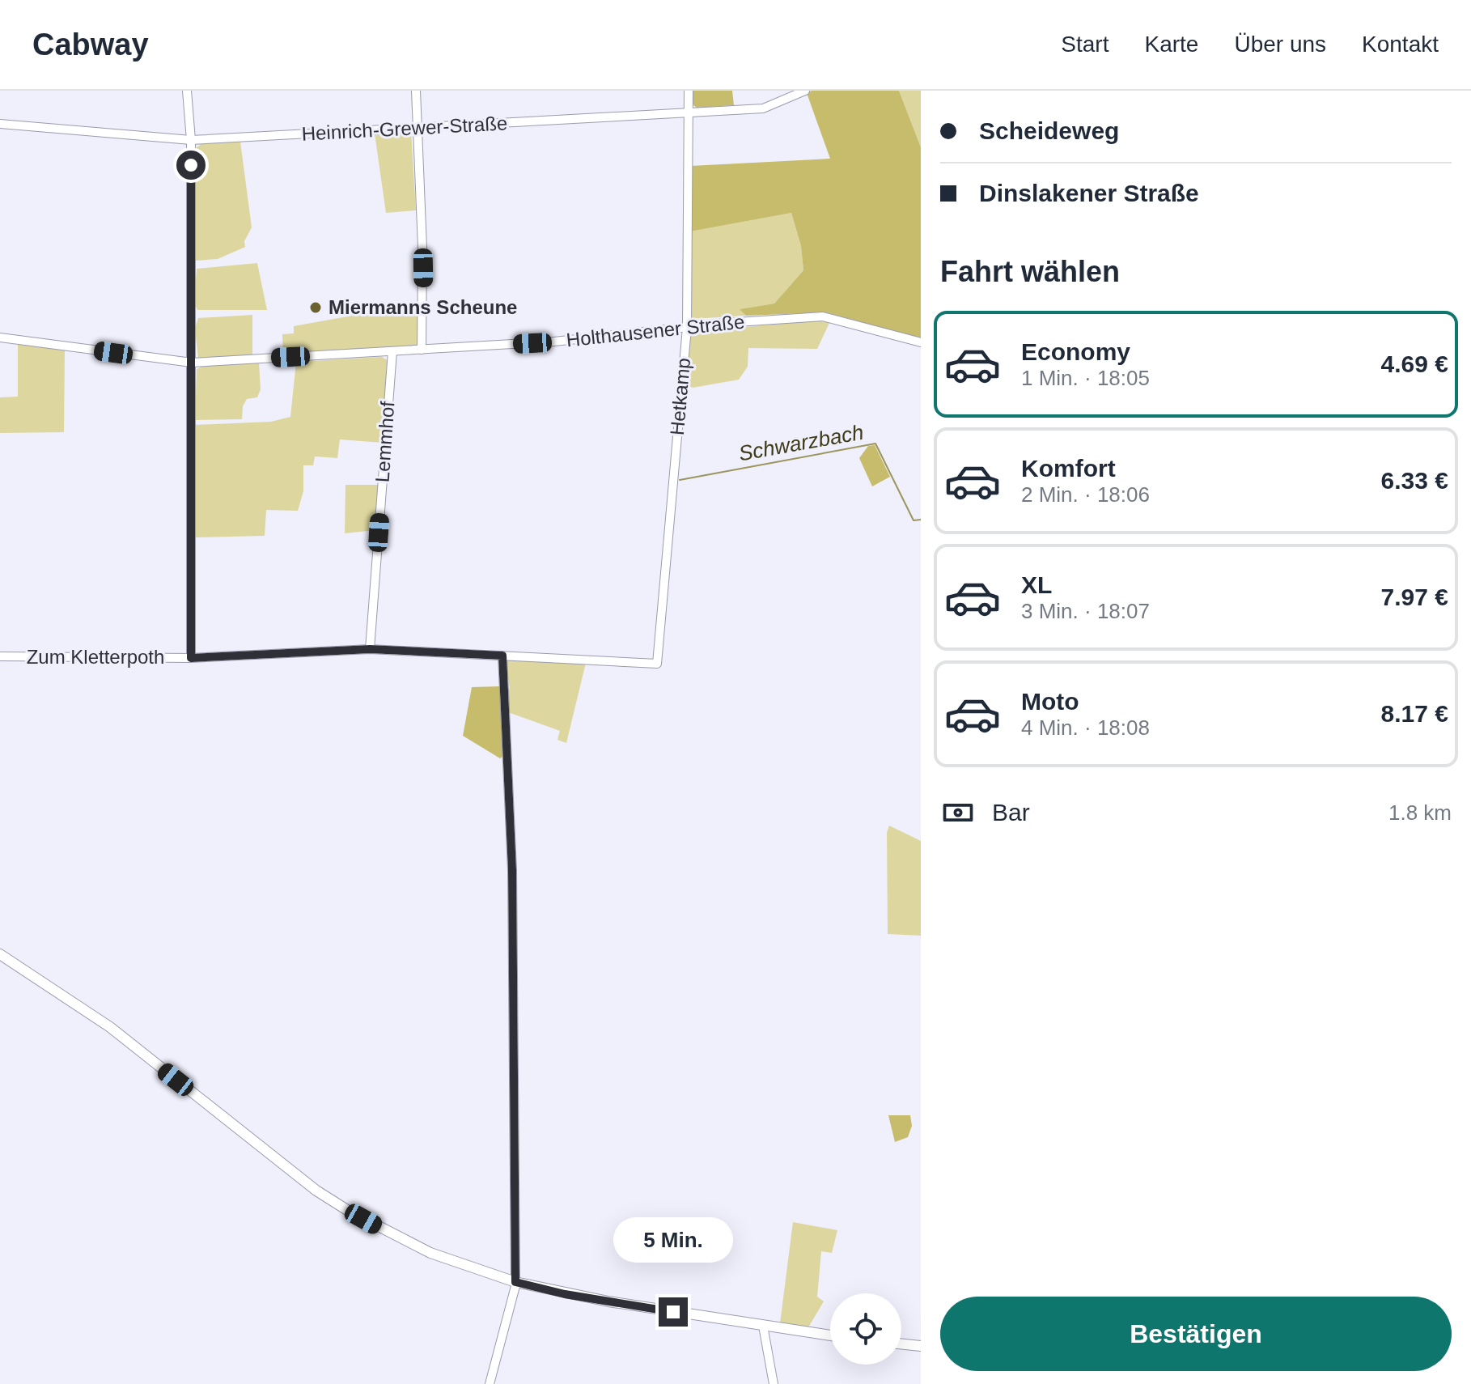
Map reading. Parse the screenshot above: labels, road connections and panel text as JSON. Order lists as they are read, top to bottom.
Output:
{
  "streets": {
    "street": [
      "Heinrich-Grewer-Straße",
      "Holthausener Straße",
      "Hetkamp",
      "Lemmhof",
      "Zum Kletterpoth"
    ]
  },
  "crossings": [
    ["Heinrich-Grewer-Straße", "Hetkamp"],
    ["Holthausener Straße", "Hetkamp"],
    ["Holthausener Straße", "Lemmhof"],
    ["Hetkamp", "Zum Kletterpoth"],
    ["Lemmhof", "Zum Kletterpoth"]
  ],
  "water": ["Schwarzbach"],
  "places": ["Miermanns Scheune"],
  "page": {
    "header": "Cabway",
    "nav": [
      "Start",
      "Karte",
      "Über uns",
      "Kontakt"
    ],
    "banner": ["Scheideweg", "Dinslakener Straße"],
    "heading": "Fahrt wählen",
    "list": [
      {
        "name": "Economy",
        "note": "1 Min. · 18:05",
        "value": "4.69 €"
      },
      {
        "name": "Komfort",
        "note": "2 Min. · 18:06",
        "value": "6.33 €"
      },
      {
        "name": "XL",
        "note": "3 Min. · 18:07",
        "value": "7.97 €"
      },
      {
        "name": "Moto",
        "note": "4 Min. · 18:08",
        "value": "8.17 €"
      }
    ],
    "pay": ["Bar", "1.8 km"],
    "bubble": "5 Min.",
    "buttons": "Bestätigen"
  }
}
